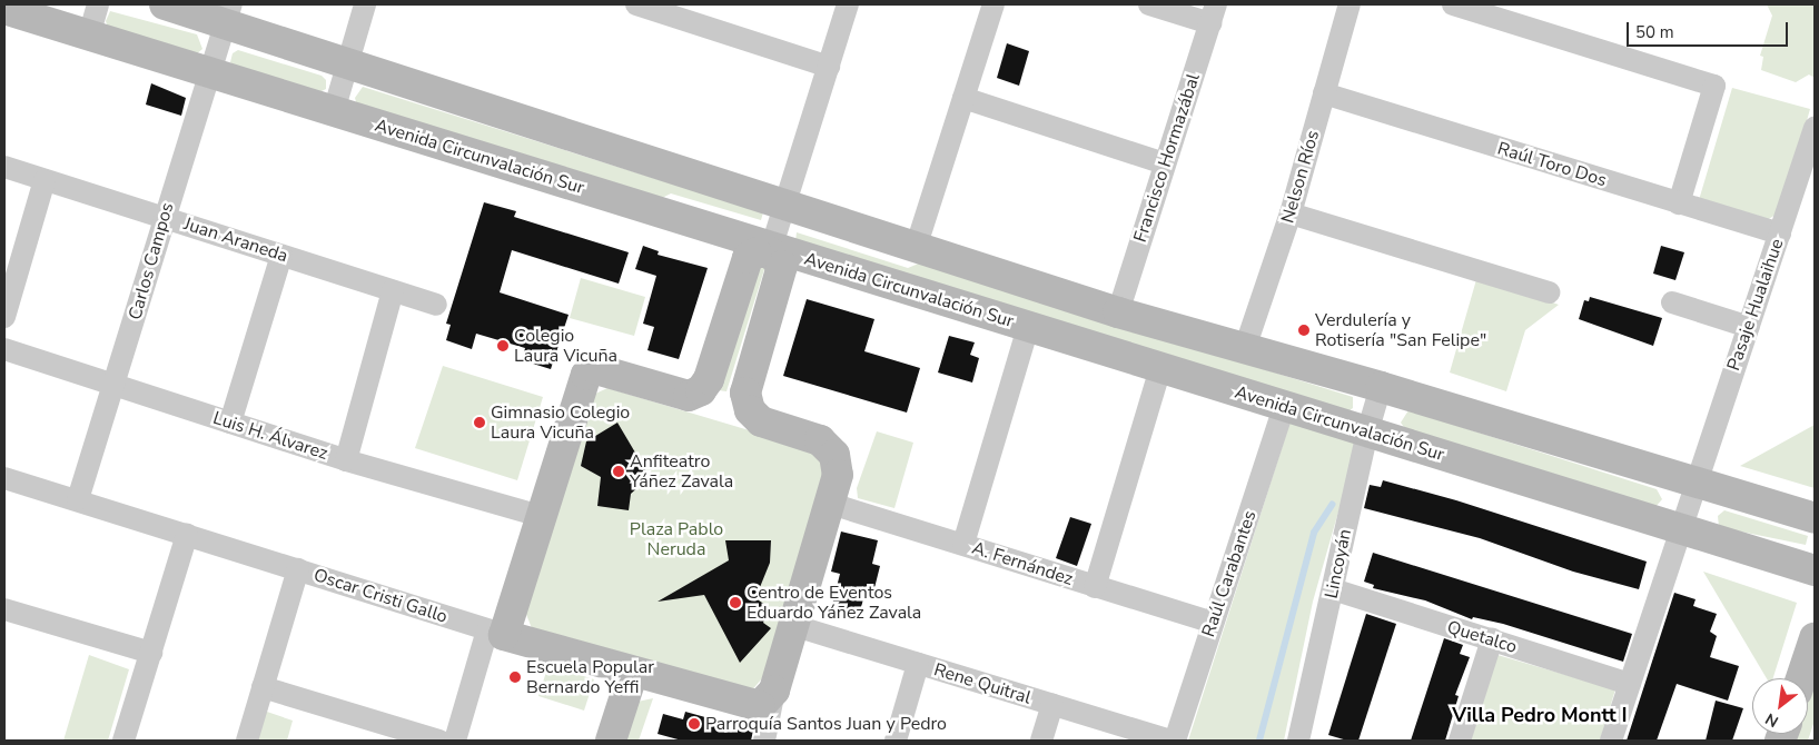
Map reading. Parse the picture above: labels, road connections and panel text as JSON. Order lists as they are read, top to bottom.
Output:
{
  "streets": {
    "main road": ["Avenida Circunvalación Sur", "Oscar Cristi Gallo"],
    "street": [
      "Francisco Hormazábal",
      "Raúl Toro Dos",
      "Nelson Ríos",
      "Juan Araneda",
      "Carlos Campos",
      "Pasaje Hualaihue",
      "Luis H. Álvarez",
      "A. Fernández",
      "Lincoyán",
      "Raúl Carabantes",
      "Quetalco",
      "Rene Quitral"
    ]
  },
  "crossings": [
    ["Avenida Circunvalación Sur", "Carlos Campos"],
    ["Avenida Circunvalación Sur", "Pasaje Hualaihue"],
    ["Avenida Circunvalación Sur", "Lincoyán"],
    ["Avenida Circunvalación Sur", "Raúl Carabantes"],
    ["Raúl Toro Dos", "Nelson Ríos"],
    ["Raúl Toro Dos", "Pasaje Hualaihue"],
    ["Juan Araneda", "Carlos Campos"],
    ["Carlos Campos", "Luis H. Álvarez"],
    ["Carlos Campos", "Oscar Cristi Gallo"],
    ["Pasaje Hualaihue", "Quetalco"],
    ["A. Fernández", "Raúl Carabantes"],
    ["Lincoyán", "Quetalco"]
  ],
  "districts": ["Villa Pedro Montt I"],
  "parks": ["Plaza Pablo Neruda"],
  "places": [
    "Verdulería y Rotisería \"San Felipe\"",
    "Colegio Laura Vicuña",
    "Gimnasio Colegio Laura Vicuña",
    "Anfiteatro Yáñez Zavala",
    "Centro de Eventos Eduardo Yáñez Zavala",
    "Escuela Popular Bernardo Yeffi",
    "Parroquía Santos Juan y Pedro"
  ],
  "scale_bar": "50 m",
  "north": "bottom left"
}
